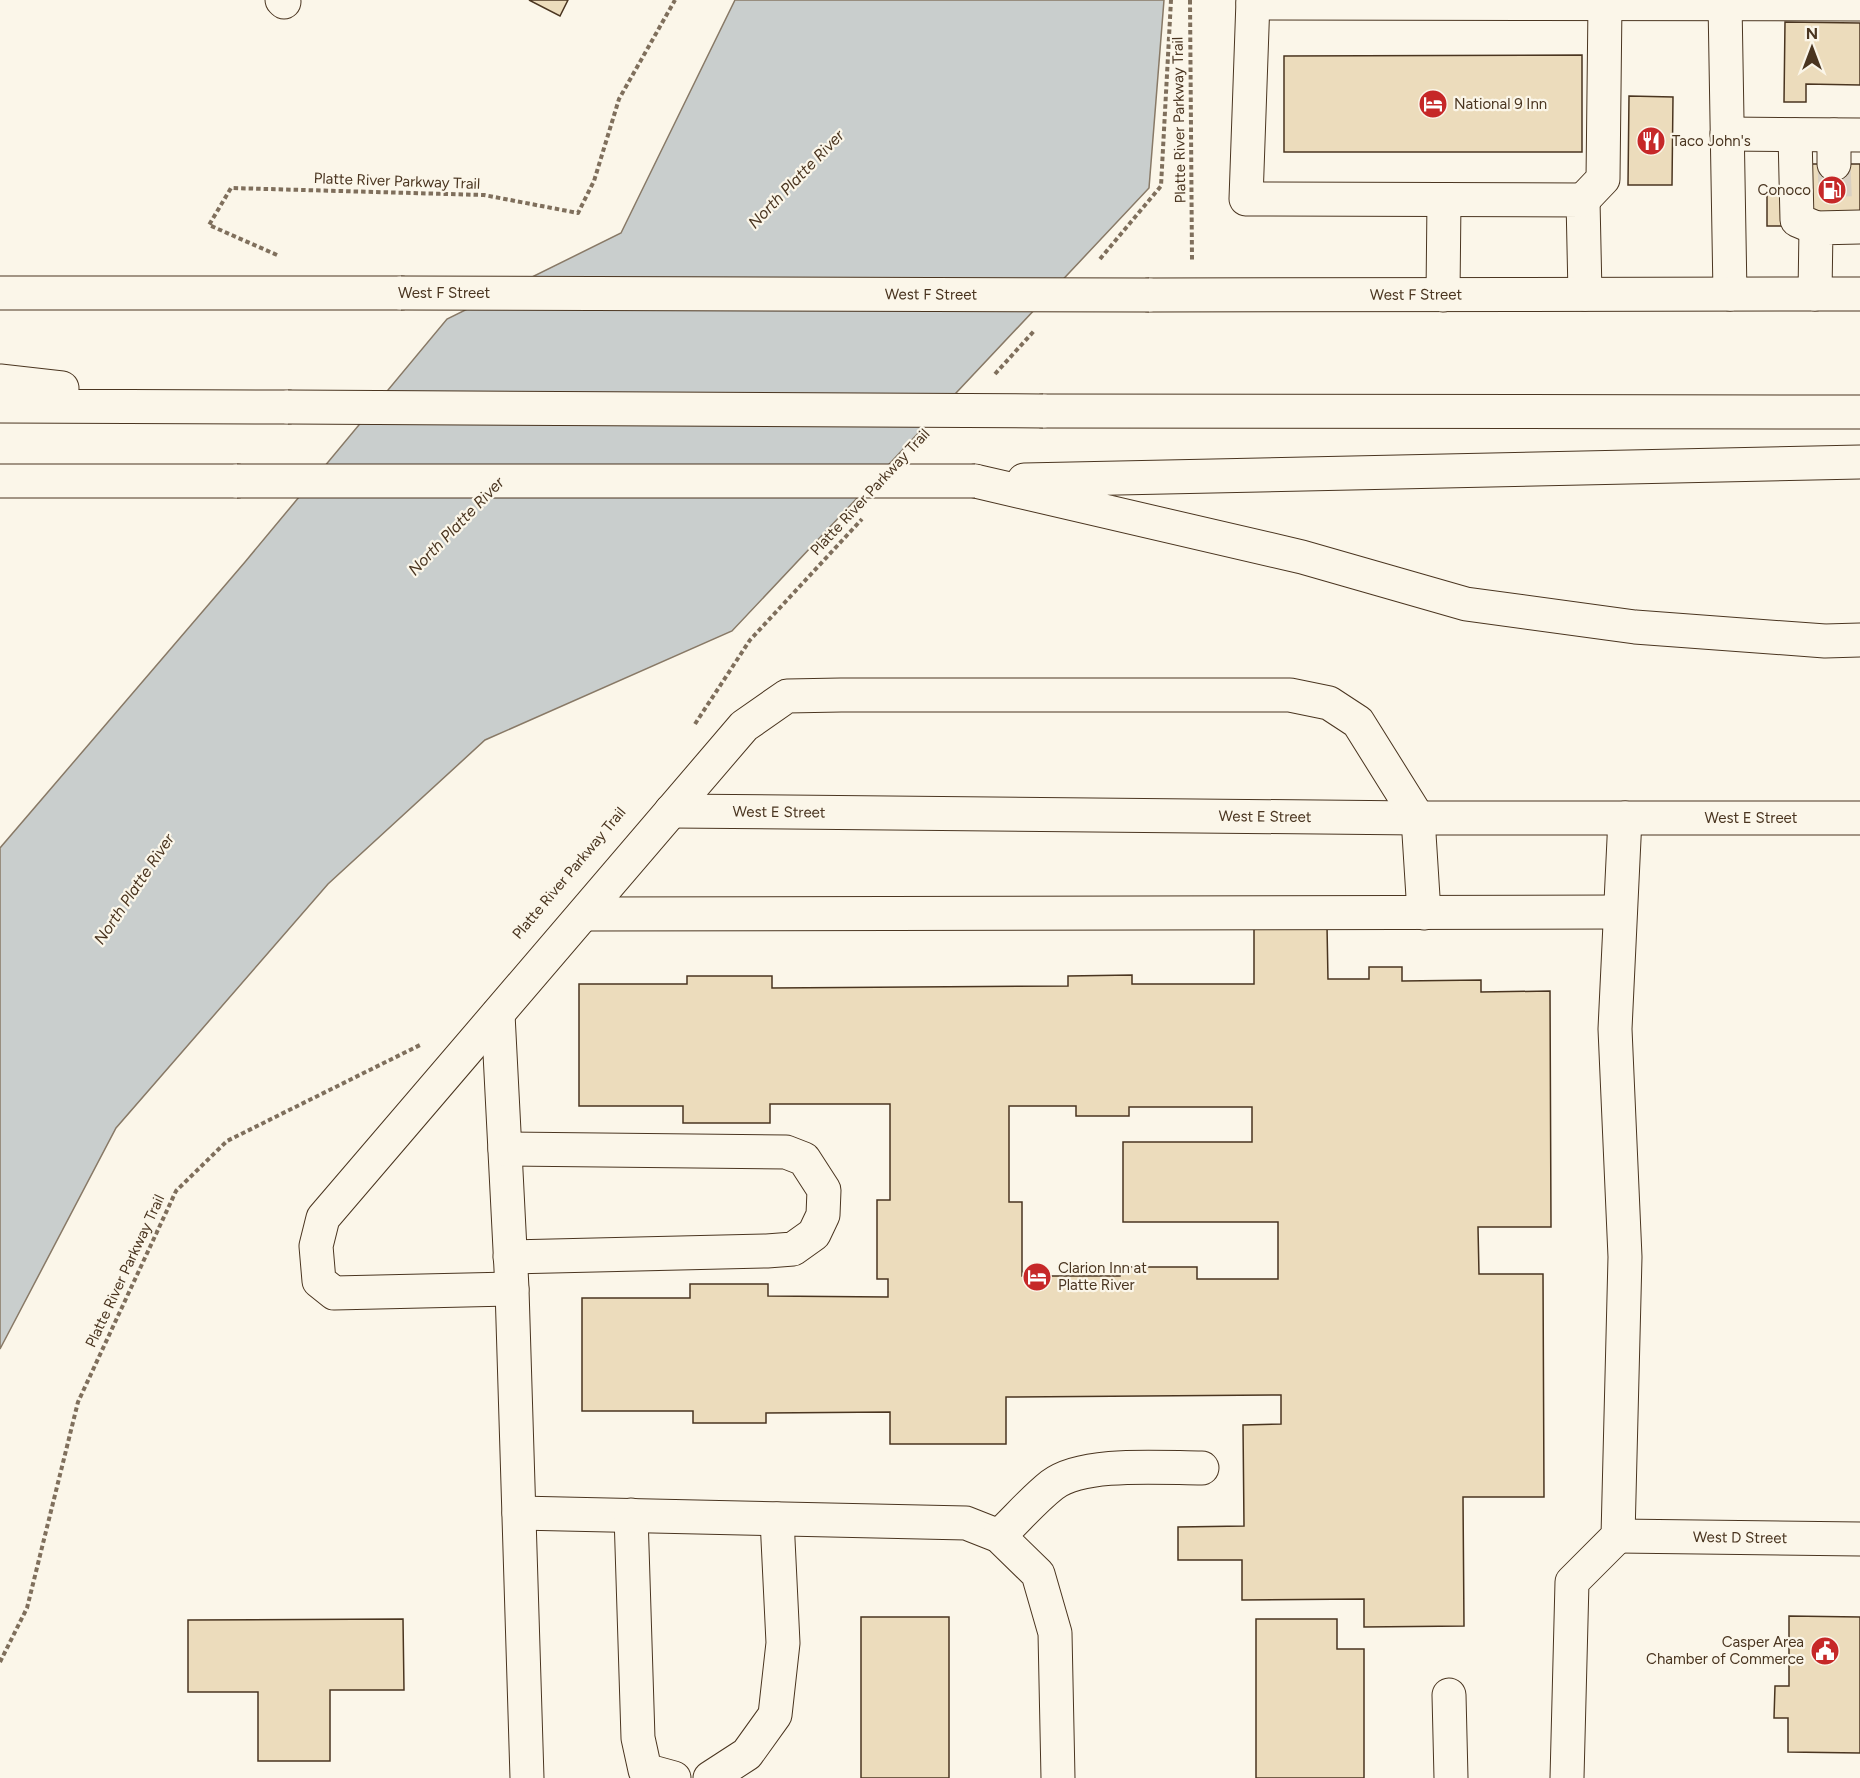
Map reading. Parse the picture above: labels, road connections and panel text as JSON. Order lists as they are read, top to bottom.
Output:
{
  "streets": {
    "main road": ["West F Street", "West E Street", "West D Street"],
    "path": ["Platte River Parkway Trail"]
  },
  "water": ["North Platte River"],
  "places": {
    "hotel": ["National 9 Inn", "Clarion Inn at Platte River"],
    "restaurant": ["Taco John's"],
    "fuel station": ["Conoco"],
    "public building": ["Casper Area Chamber of Commerce"]
  },
  "north": "top"
}
